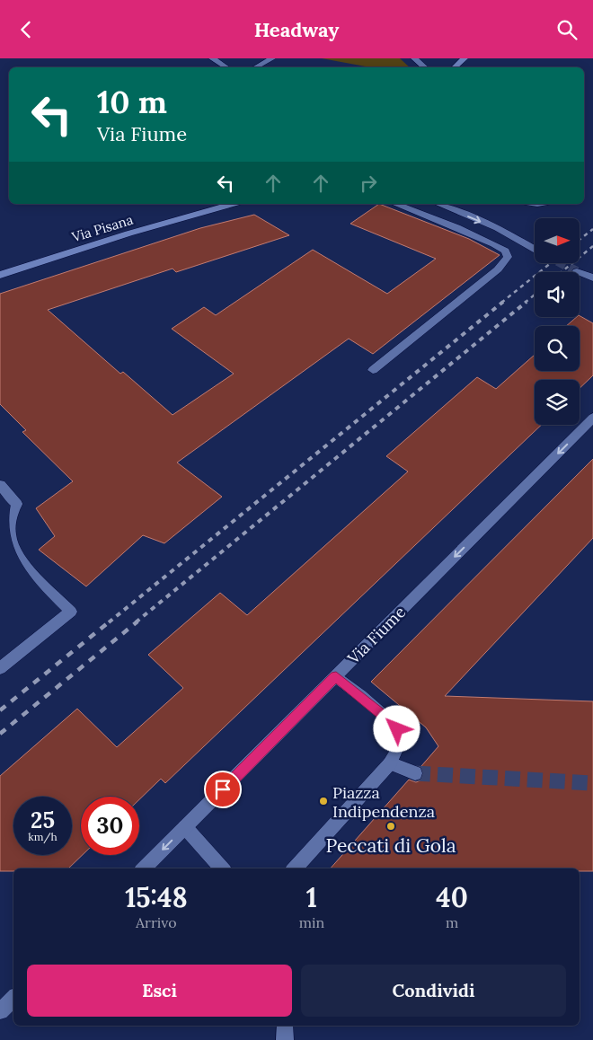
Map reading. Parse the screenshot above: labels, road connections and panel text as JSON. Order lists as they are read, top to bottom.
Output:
{
  "streets": {
    "main road": ["Via Pisana"],
    "street": ["Via Fiume"]
  },
  "one_way": ["Via Fiume"],
  "places": ["Piazza Indipendenza", "Peccati di Gola"],
  "north": "right",
  "page": {
    "header": "Headway",
    "turn": ["10 m", "Via Fiume"],
    "speed": "25 km/h",
    "limit": "30",
    "eta": [
      "15:48",
      "Arrivo",
      "1",
      "min",
      "40",
      "m"
    ],
    "buttons": ["Esci", "Condividi"]
  }
}
